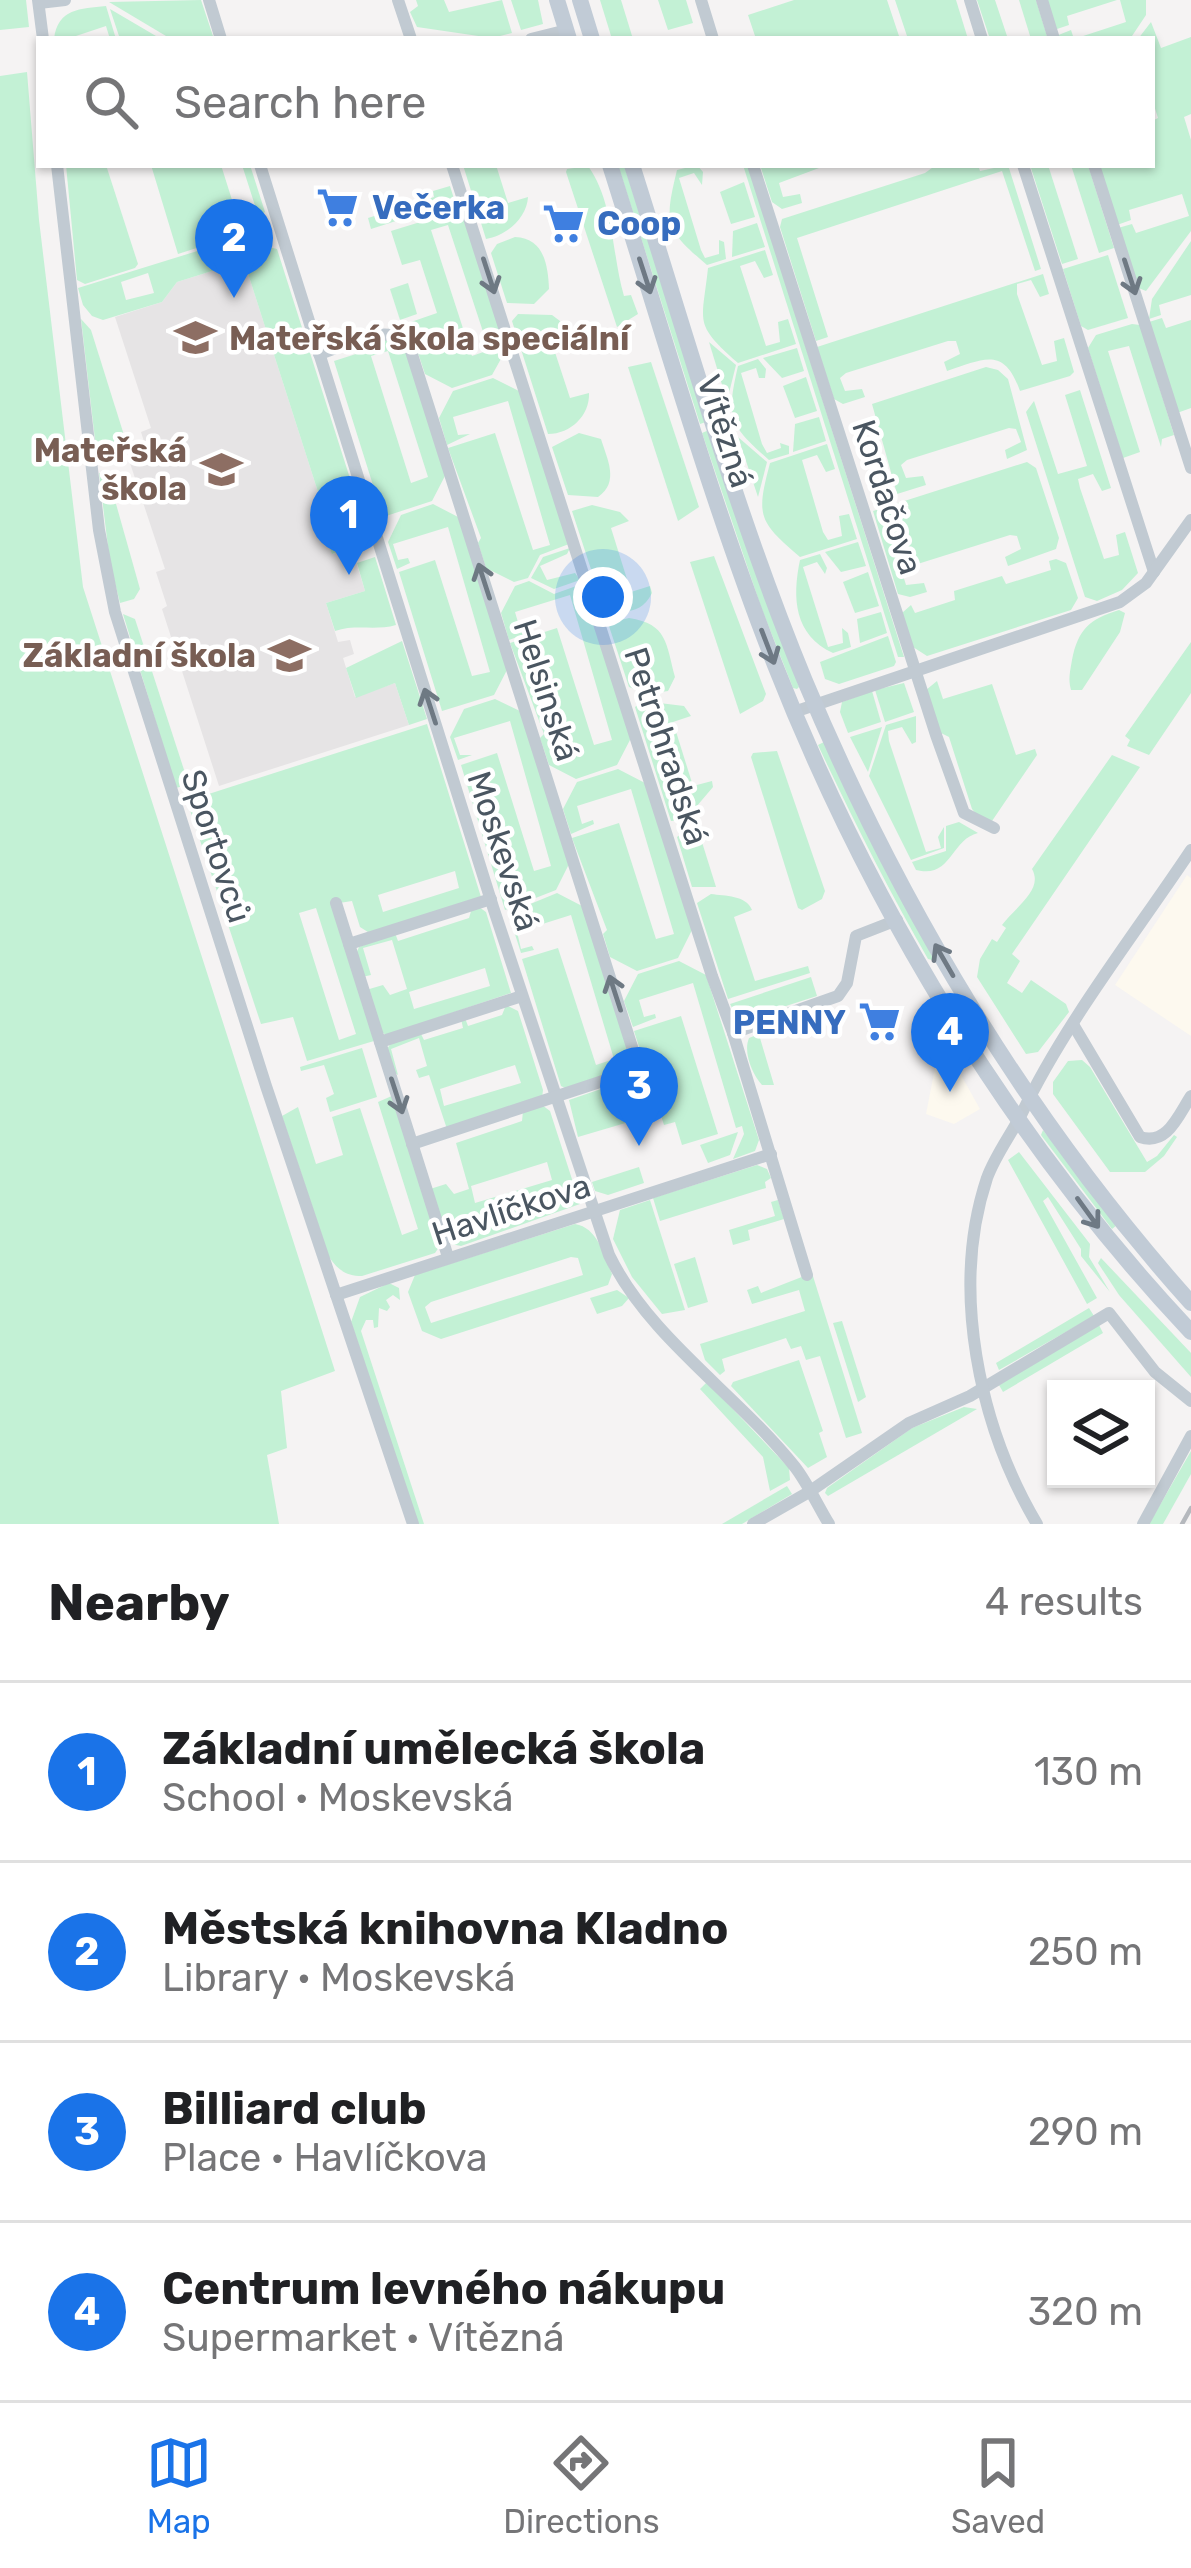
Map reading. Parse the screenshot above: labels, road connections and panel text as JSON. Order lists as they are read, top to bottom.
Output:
{
  "streets": {
    "main road": ["Vítězná"],
    "street": [
      "Kordačova",
      "Helsinská",
      "Petrohradská",
      "Sportovců",
      "Moskevská",
      "Havlíčkova"
    ]
  },
  "crossings": [
    ["Helsinská", "Moskevská"],
    ["Petrohradská", "Havlíčkova"],
    ["Sportovců", "Havlíčkova"],
    ["Moskevská", "Havlíčkova"]
  ],
  "one_way": ["Helsinská", "Petrohradská", "Moskevská"],
  "places": {
    "supermarket": ["Večerka", "Coop", "PENNY"],
    "school or university": ["Mateřská škola speciální", "Mateřská škola", "Základní škola"]
  },
  "page": {
    "search": "Search here",
    "pins": [
      "2",
      "1",
      "4",
      "3"
    ],
    "heading": ["Nearby", "4 results"],
    "list": [
      {
        "mark": "1",
        "name": "Základní umělecká škola",
        "note": "School · Moskevská",
        "value": "130 m"
      },
      {
        "mark": "2",
        "name": "Městská knihovna Kladno",
        "note": "Library · Moskevská",
        "value": "250 m"
      },
      {
        "mark": "3",
        "name": "Billiard club",
        "note": "Place · Havlíčkova",
        "value": "290 m"
      },
      {
        "mark": "4",
        "name": "Centrum levného nákupu",
        "note": "Supermarket · Vítězná",
        "value": "320 m"
      }
    ],
    "nav": ["Map", "Directions", "Saved"]
  }
}
